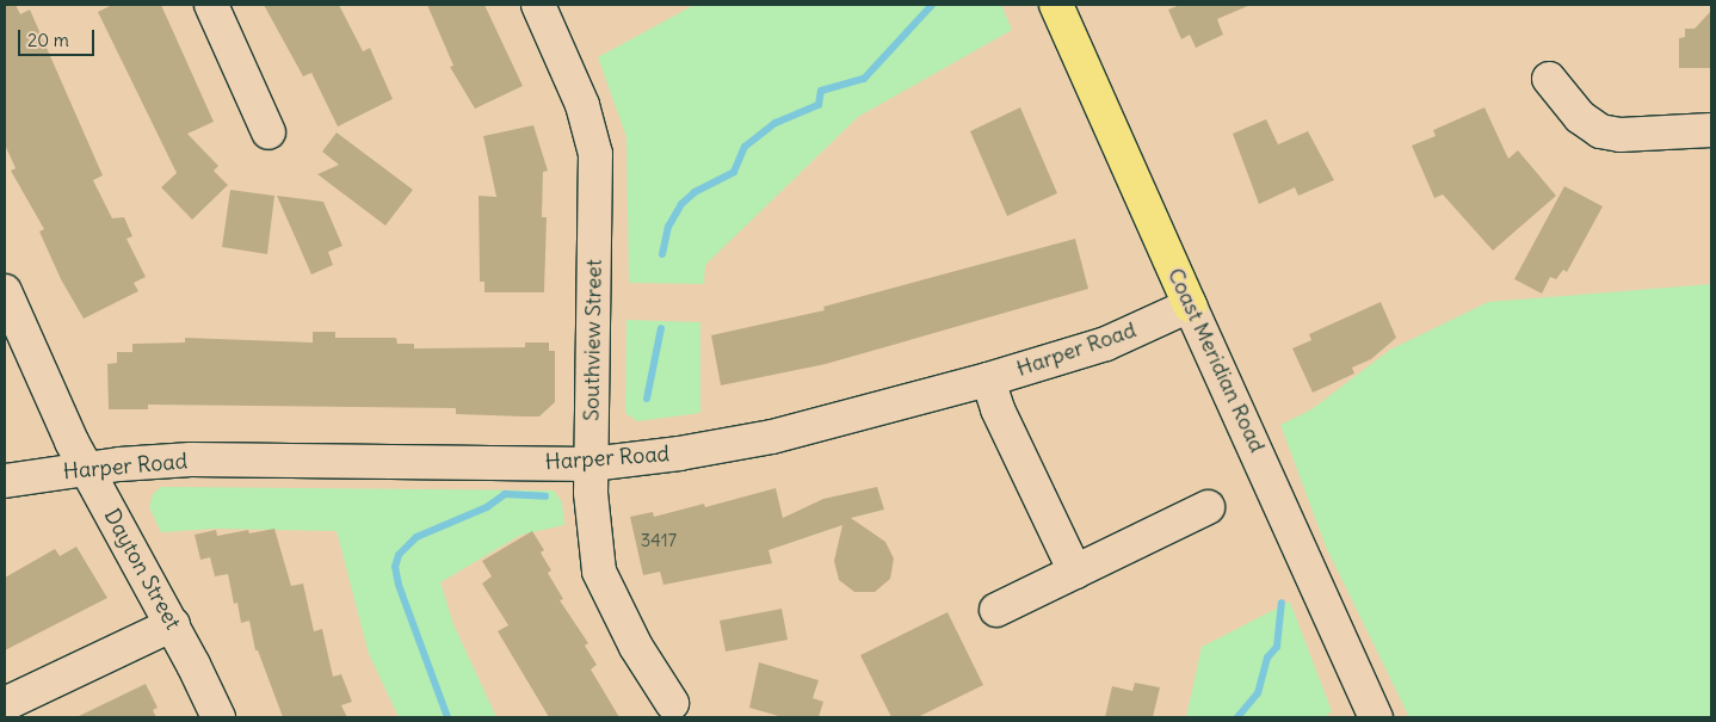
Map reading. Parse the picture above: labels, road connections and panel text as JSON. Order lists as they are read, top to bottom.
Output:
{
  "streets": {
    "main road": ["Coast Meridian Road"],
    "street": ["Southview Street", "Harper Road", "Dayton Street"]
  },
  "crossings": [
    ["Southview Street", "Harper Road"],
    ["Harper Road", "Coast Meridian Road"],
    ["Harper Road", "Dayton Street"]
  ],
  "house_numbers": ["3417"],
  "scale_bar": "20 m"
}
